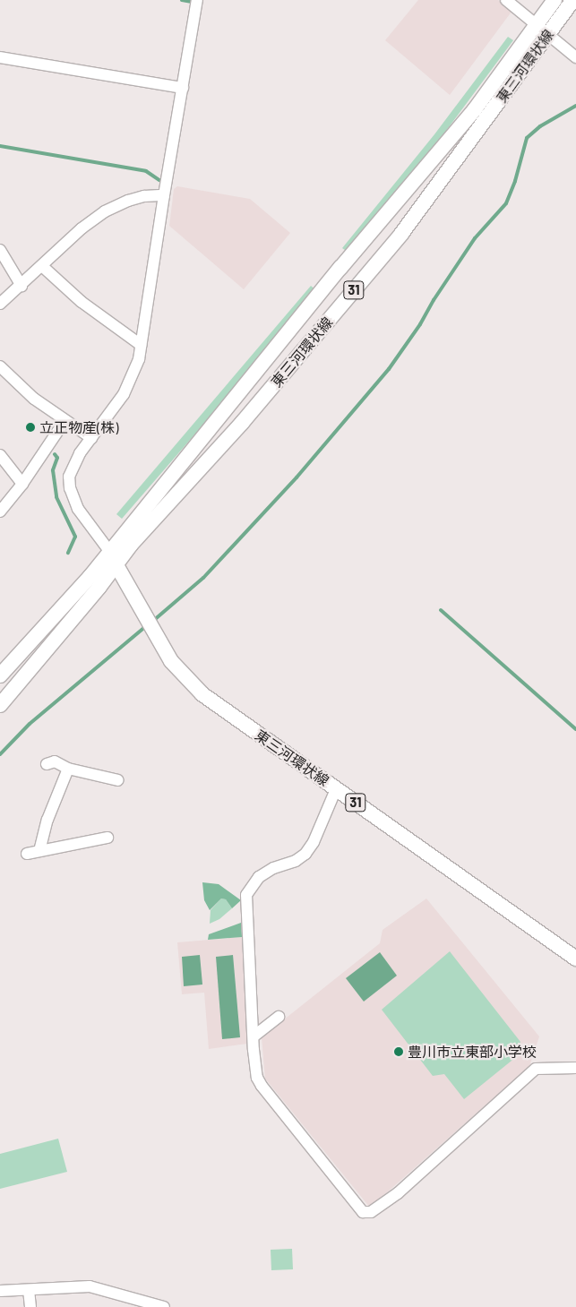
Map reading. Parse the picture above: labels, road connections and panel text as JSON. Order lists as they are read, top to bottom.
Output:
{
  "streets": {
    "main road": ["東三河環状線", "31"]
  },
  "places": ["立正物産(株)", "豊川市立東部小学校"]
}
